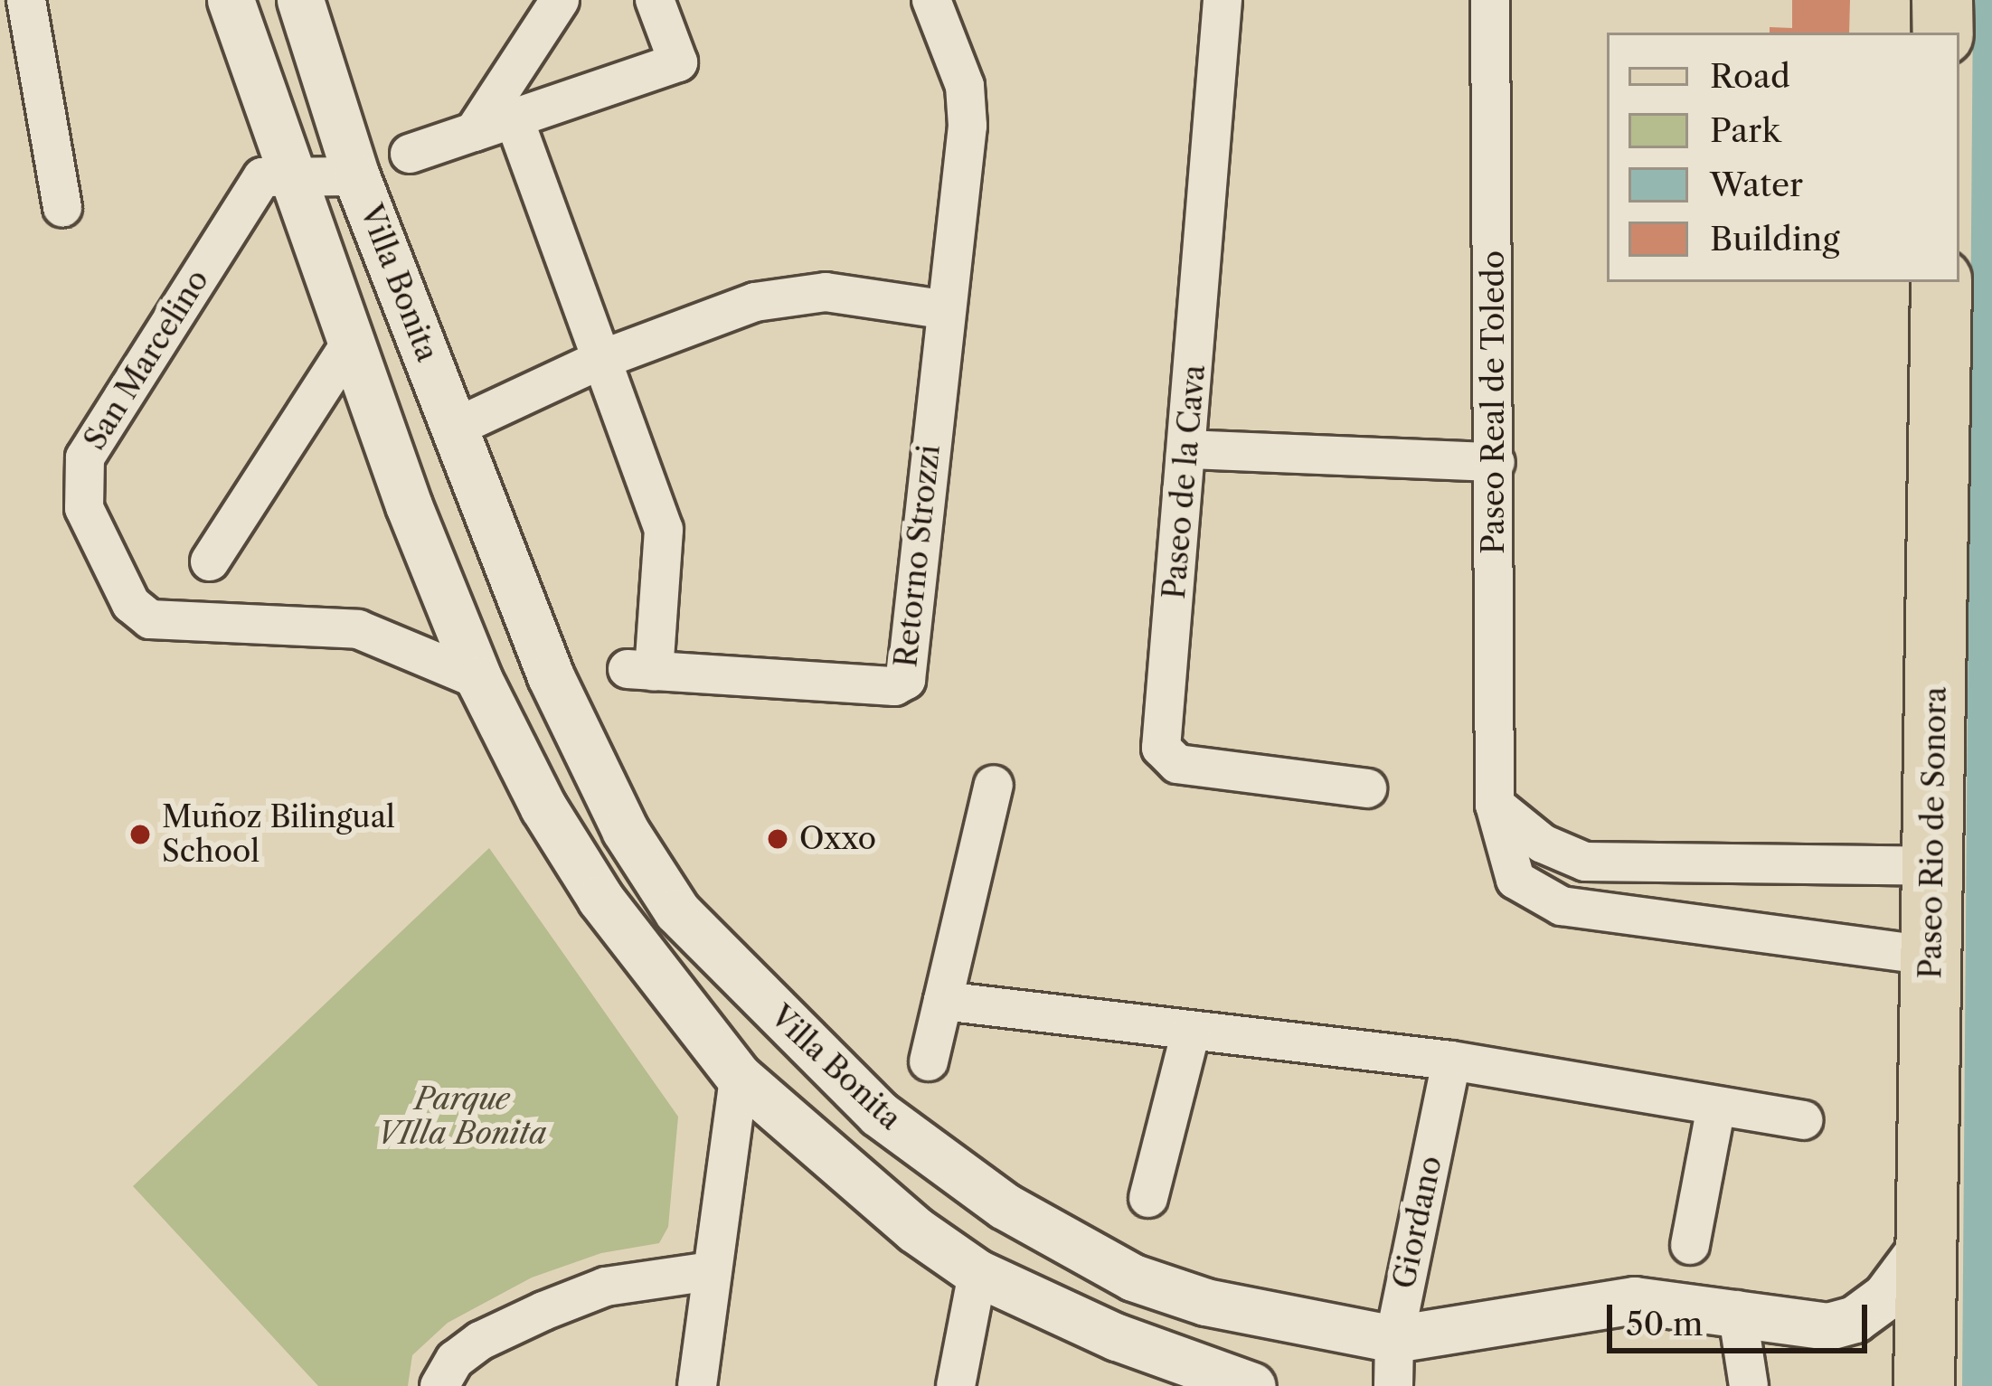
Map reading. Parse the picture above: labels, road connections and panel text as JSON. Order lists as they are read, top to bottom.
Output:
{
  "streets": {
    "main road": ["Paseo Rio de Sonora"],
    "street": [
      "Villa Bonita",
      "San Marcelino",
      "Paseo Real de Toledo",
      "Paseo de la Cava",
      "Retorno Strozzi",
      "Giordano"
    ]
  },
  "crossings": [
    ["Villa Bonita", "San Marcelino"],
    ["Villa Bonita", "Paseo Rio de Sonora"],
    ["Villa Bonita", "Giordano"],
    ["Paseo Real de Toledo", "Paseo Rio de Sonora"]
  ],
  "parks": ["Parque VIlla Bonita"],
  "places": ["Muñoz Bilingual School", "Oxxo"],
  "legend": [
    "Road",
    "Park",
    "Water",
    "Building"
  ],
  "scale_bar": "50 m"
}
